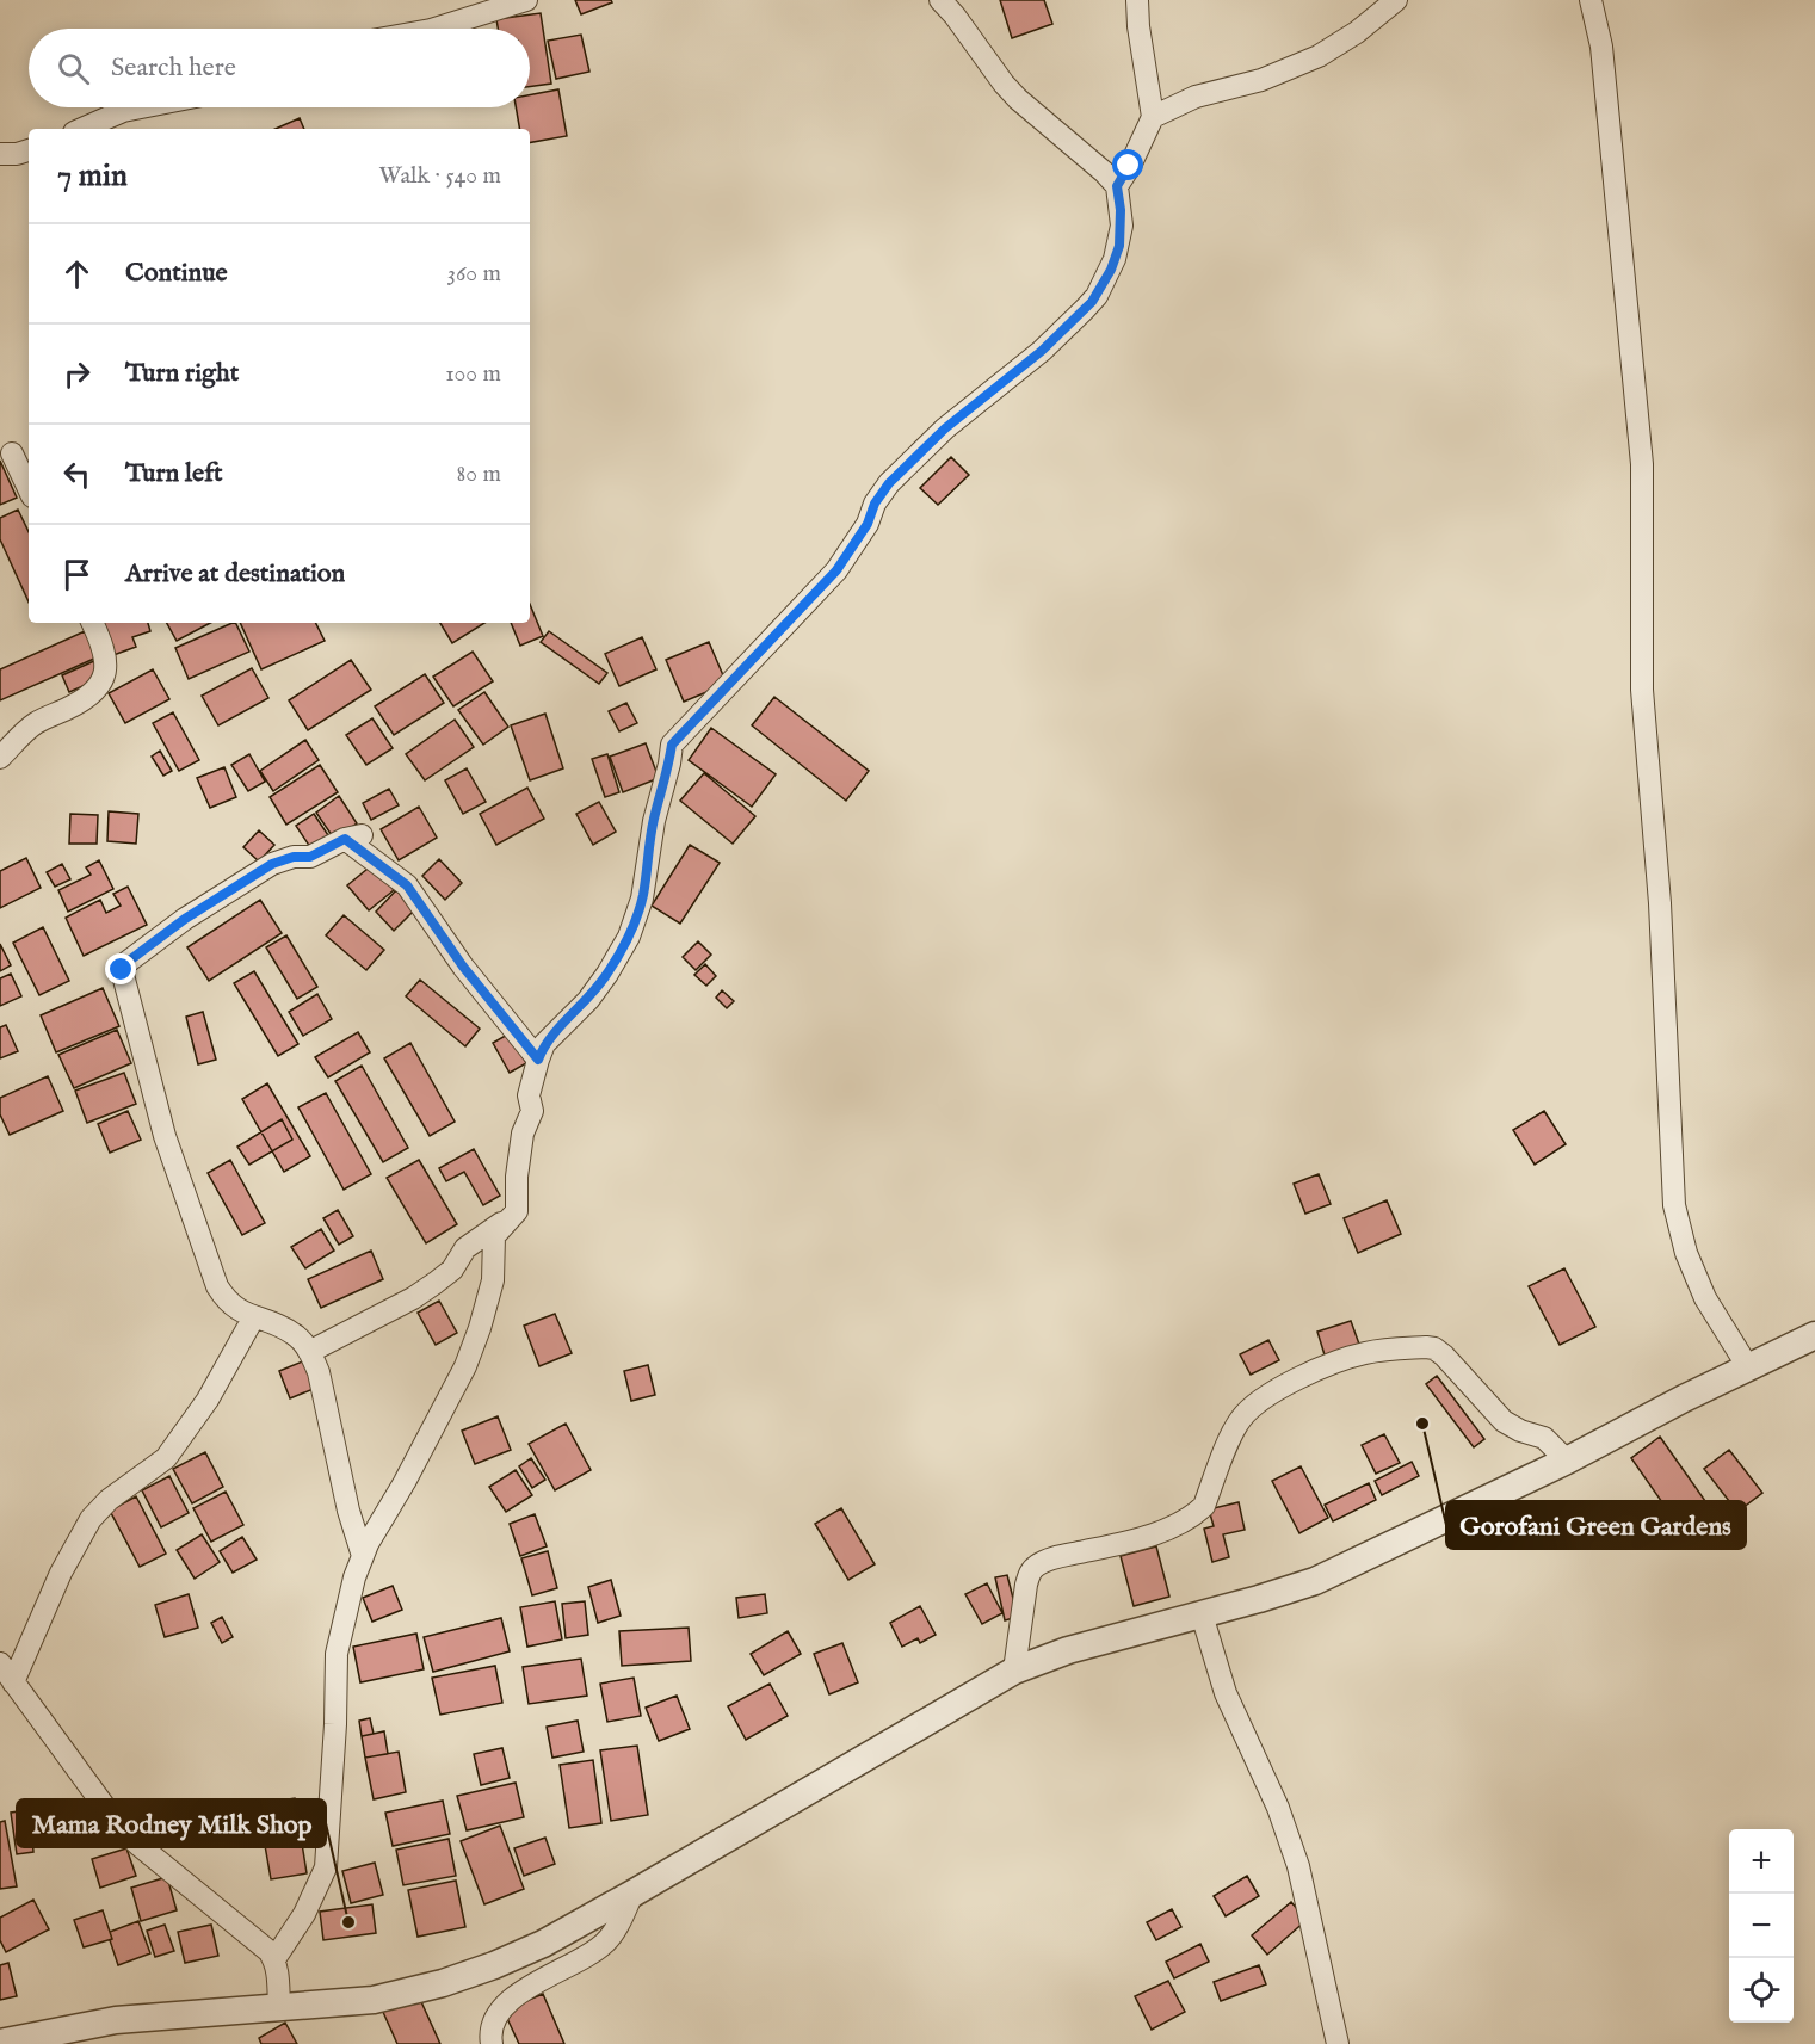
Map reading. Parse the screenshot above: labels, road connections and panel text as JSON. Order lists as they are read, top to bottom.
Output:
{
  "places": ["Gorofani Green Gardens", "Mama Rodney Milk Shop"],
  "page": {
    "search": "Search here",
    "heading": ["7 min", "Walk · 540 m"],
    "list": [
      ["Continue", "360 m"],
      ["Turn right", "100 m"],
      ["Turn left", "80 m"],
      "Arrive at destination"
    ],
    "map_buttons": ["+", "−"]
  }
}
